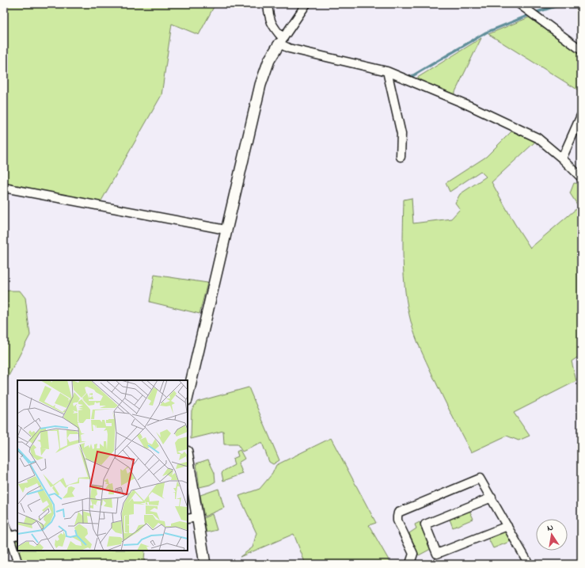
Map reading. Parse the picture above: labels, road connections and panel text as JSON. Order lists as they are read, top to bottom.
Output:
{
  "north": "top"
}
